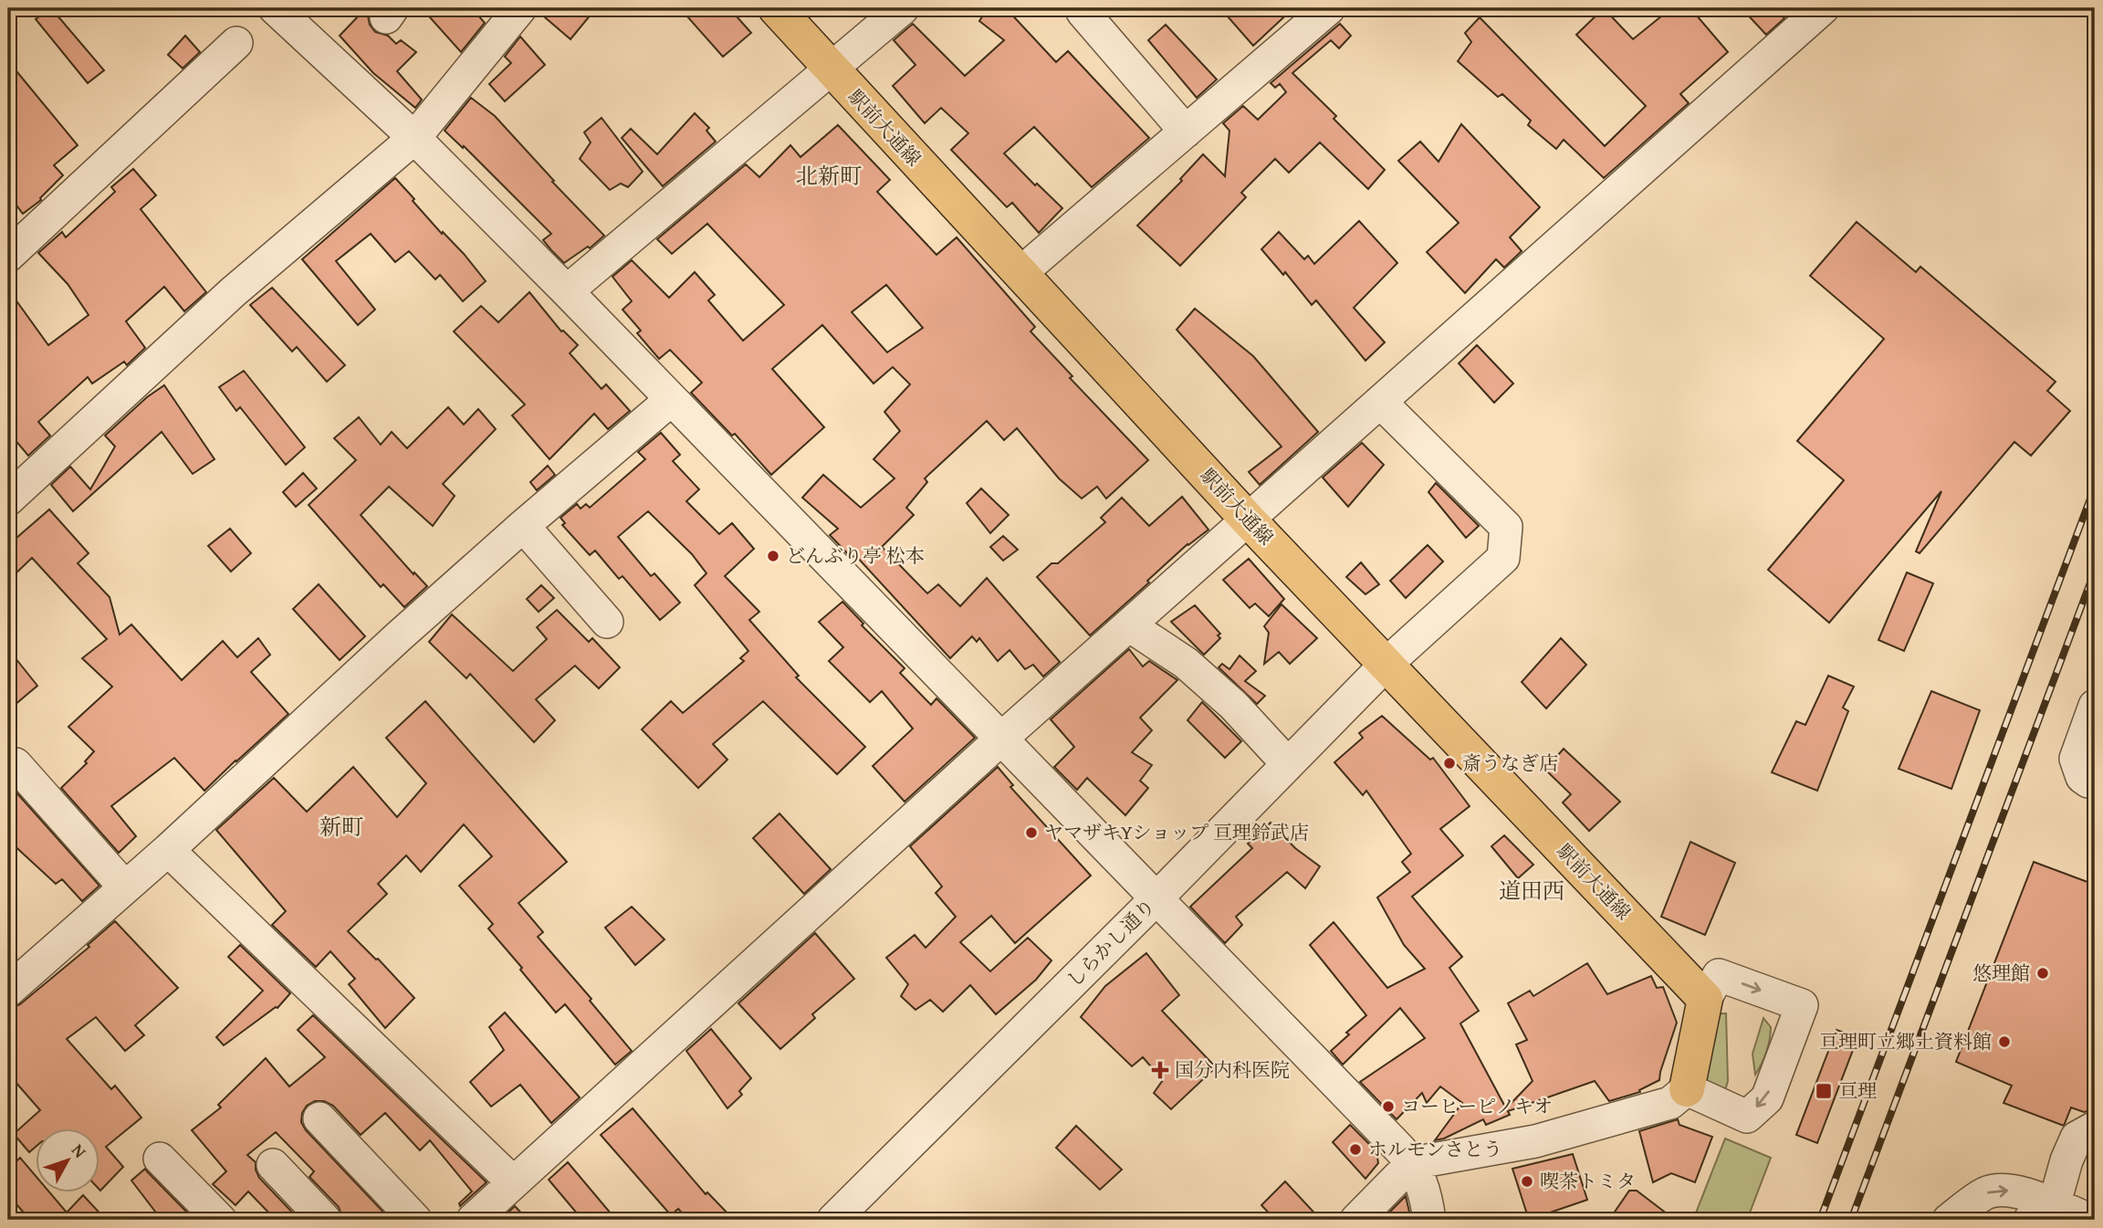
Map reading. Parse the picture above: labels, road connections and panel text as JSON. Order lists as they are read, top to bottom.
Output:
{
  "streets": {
    "main road": ["駅前大通線"],
    "street": ["しらかし通り"]
  },
  "crossings": [
    ["駅前大通線", "しらかし通り"]
  ],
  "districts": ["北新町", "新町", "道田西"],
  "places": {
    "other": [
      "どんぶり亭 松本",
      "斎うなぎ店",
      "ヤマザキYショップ 亘理鈴武店",
      "悠理館",
      "亘理町立郷土資料館",
      "コーヒーピノキオ",
      "ホルモンさとう",
      "喫茶トミタ"
    ],
    "health": ["国分内科医院"],
    "transit": ["亘理"]
  },
  "north": "top right"
}
